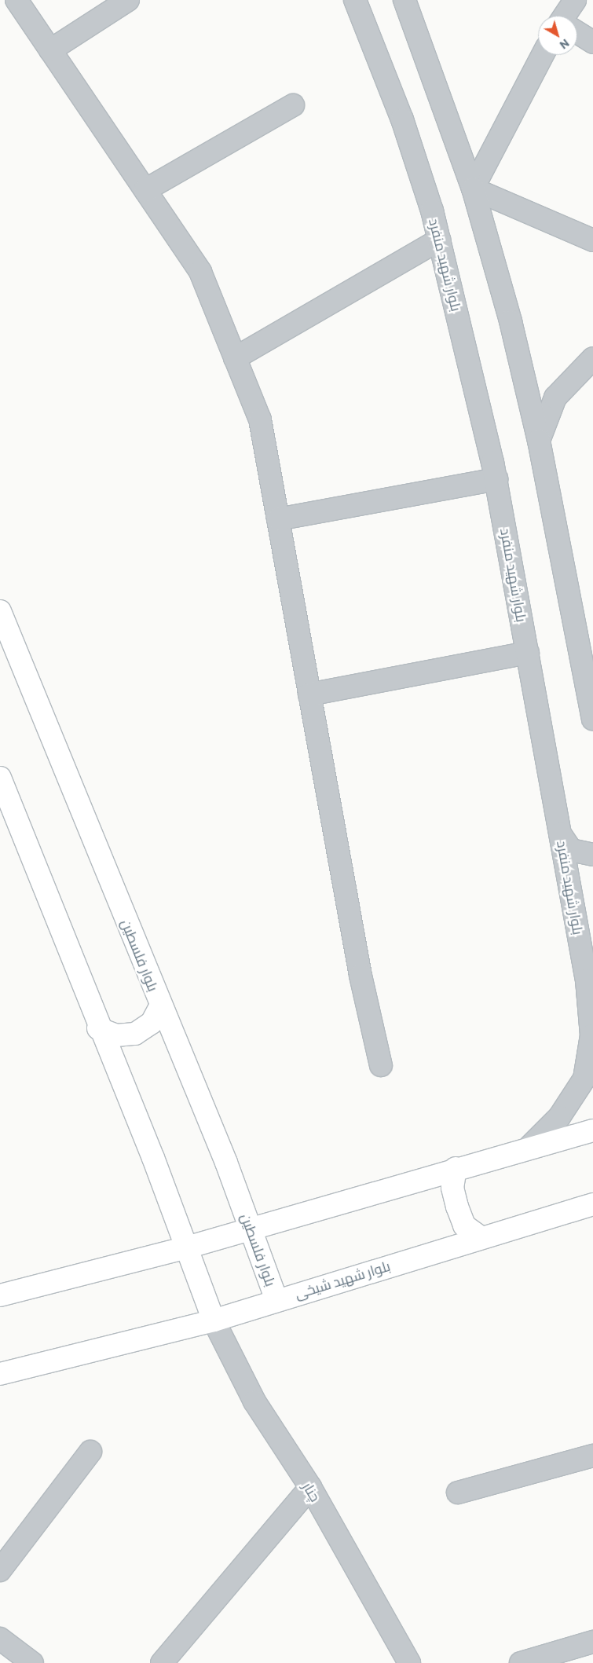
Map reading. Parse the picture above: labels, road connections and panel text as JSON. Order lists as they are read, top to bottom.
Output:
{
  "streets": {
    "main road": ["بلوار فلسطین", "بلوار شهید شیخی"],
    "street": ["بلوار شهید منفرد", "چنار"]
  },
  "crossings": [
    ["بلوار فلسطین", "بلوار شهید شیخی"],
    ["بلوار شهید شیخی", "چنار"]
  ],
  "north": "bottom right"
}
